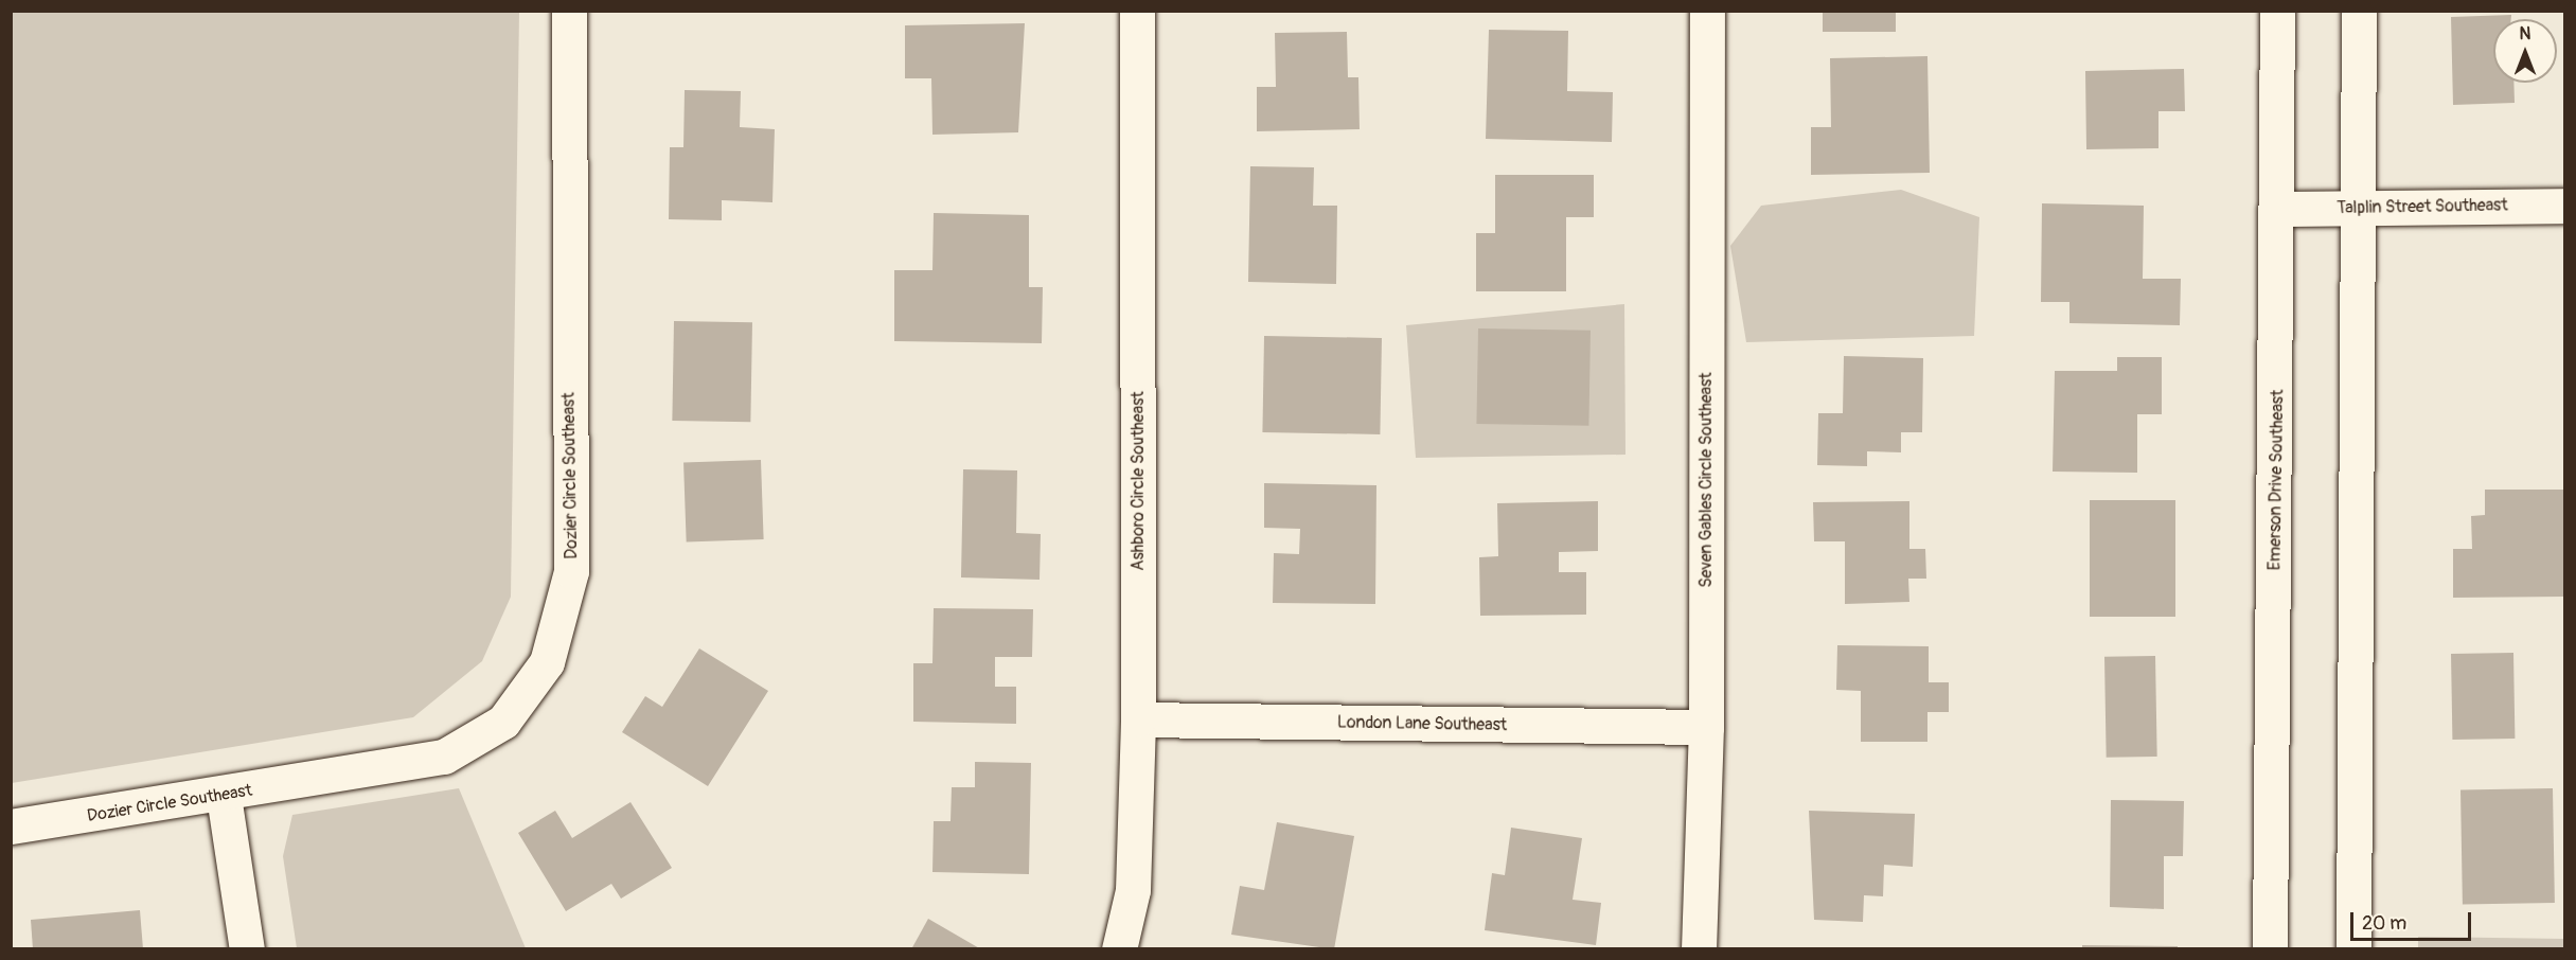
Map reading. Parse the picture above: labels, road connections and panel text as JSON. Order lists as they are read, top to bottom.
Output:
{
  "streets": {
    "street": [
      "Talplin Street Southeast",
      "Dozier Circle Southeast",
      "Seven Gables Circle Southeast",
      "Emerson Drive Southeast",
      "Ashboro Circle Southeast",
      "London Lane Southeast"
    ]
  },
  "crossings": [
    ["Talplin Street Southeast", "Emerson Drive Southeast"],
    ["Seven Gables Circle Southeast", "London Lane Southeast"],
    ["Ashboro Circle Southeast", "London Lane Southeast"]
  ],
  "scale_bar": "20 m",
  "north": "top"
}
